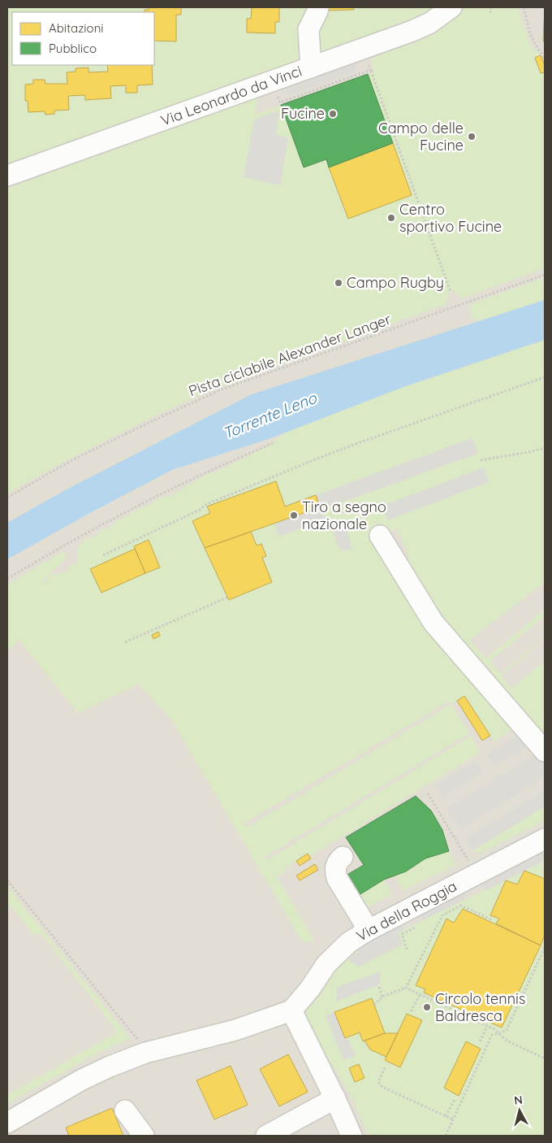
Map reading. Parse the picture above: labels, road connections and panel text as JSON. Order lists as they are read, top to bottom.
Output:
{
  "streets": {
    "street": ["Via Leonardo da Vinci", "Via della Roggia"],
    "path": ["Pista ciclabile Alexander Langer"]
  },
  "water": ["Torrente Leno"],
  "places": [
    "Fucine",
    "Campo delle Fucine",
    "Centro sportivo Fucine",
    "Campo Rugby",
    "Tiro a segno nazionale",
    "Circolo tennis Baldresca"
  ],
  "legend": ["Abitazioni", "Pubblico"],
  "north": "top"
}
